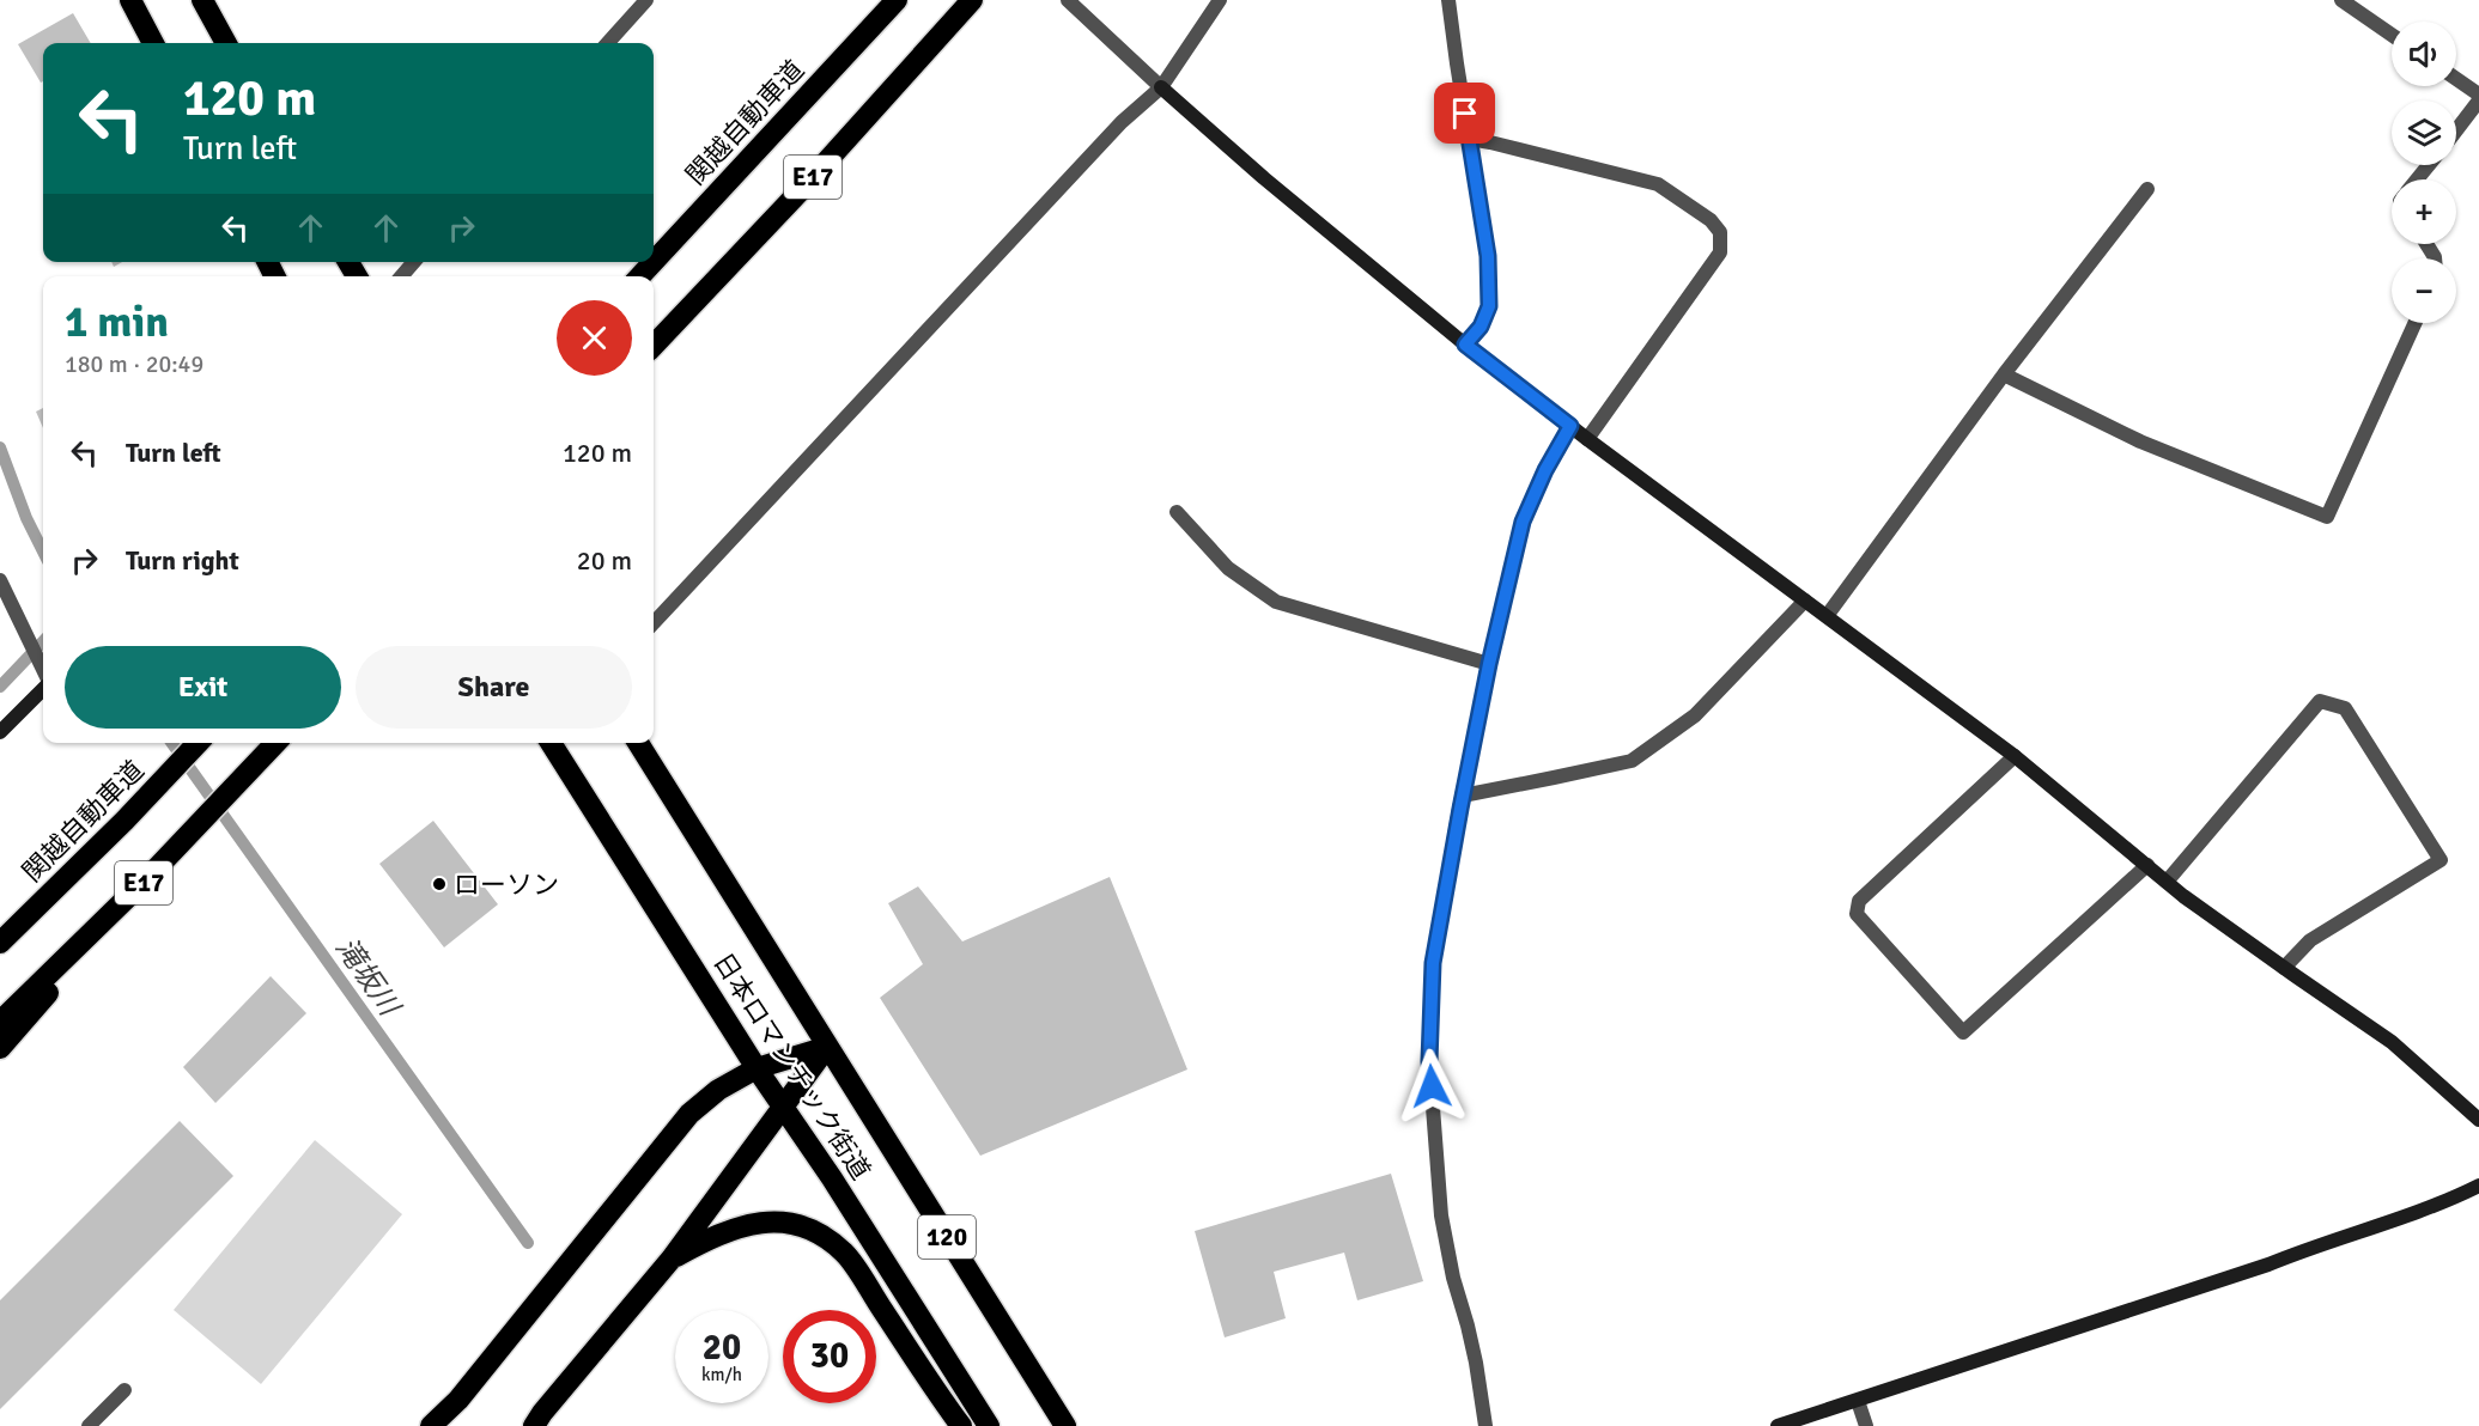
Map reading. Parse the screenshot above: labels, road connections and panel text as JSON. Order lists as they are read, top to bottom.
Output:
{
  "streets": {
    "highway": [
      "関越自動車道",
      "E17",
      "日本ロマンチック街道",
      "120"
    ]
  },
  "water": ["滝坂川"],
  "places": ["ローソン"],
  "page": {
    "map_buttons": ["+", "−"],
    "turn": ["120 m", "Turn left"],
    "heading": ["1 min", "180 m · 20:49"],
    "list": [
      {
        "name": "Turn left",
        "value": "120 m"
      },
      {
        "name": "Turn right",
        "value": "20 m"
      }
    ],
    "buttons": ["Exit", "Share"],
    "speed": "20 km/h",
    "limit": "30"
  }
}
